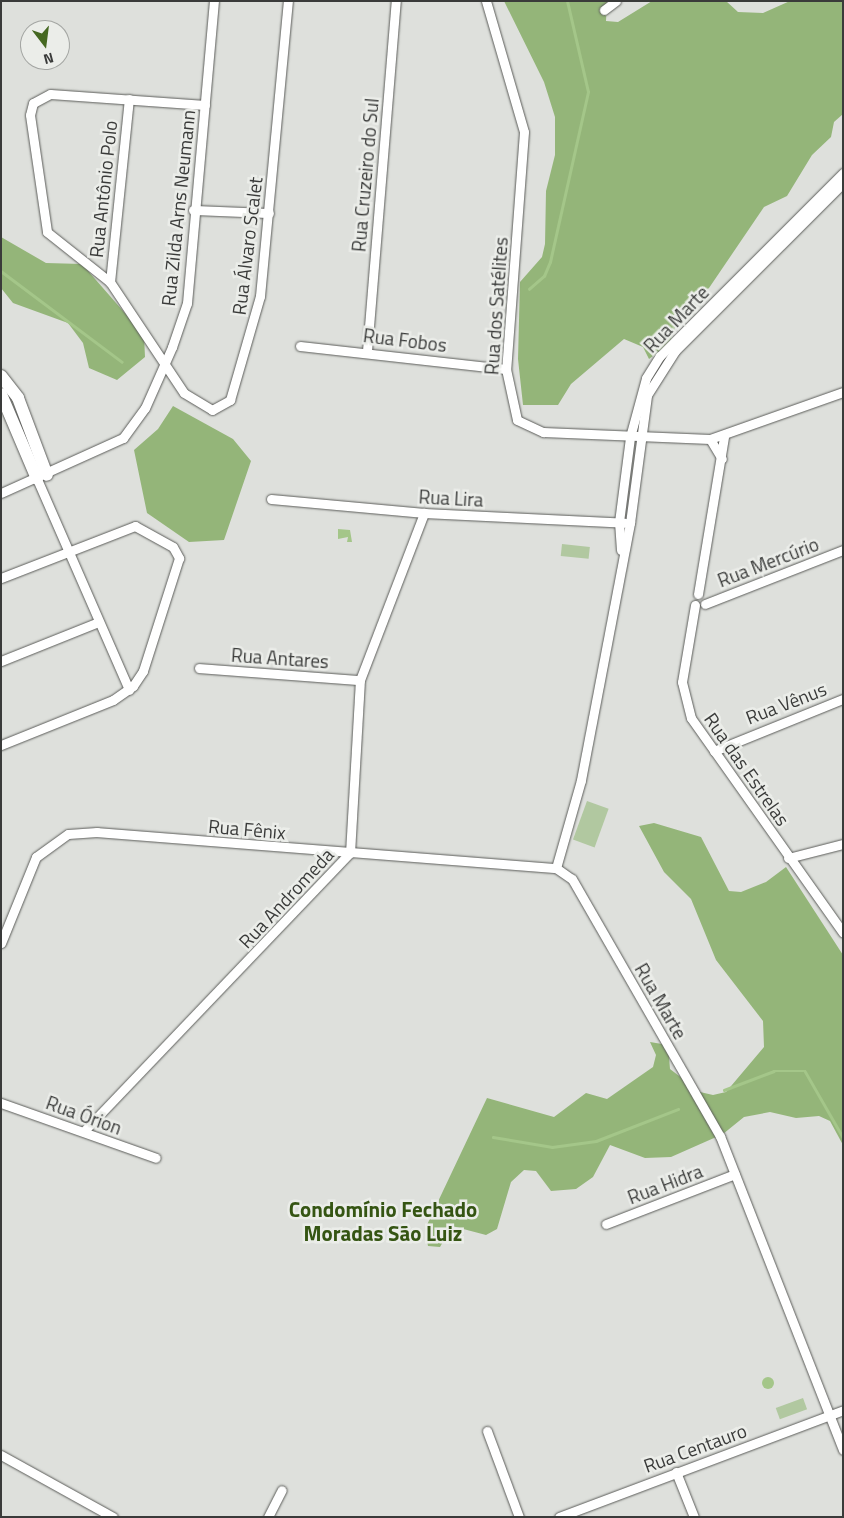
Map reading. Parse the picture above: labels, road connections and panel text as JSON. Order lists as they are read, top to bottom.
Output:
{
  "streets": {
    "street": [
      "Rua Cruzeiro do Sul",
      "Rua Antônio Polo",
      "Rua Zilda Arns Neumann",
      "Rua Álvaro Scalet",
      "Rua dos Satélites",
      "Rua Marte",
      "Rua Fobos",
      "Rua Lira",
      "Rua Mercúrio",
      "Rua Antares",
      "Rua Vênus",
      "Rua das Estrelas",
      "Rua Fênix",
      "Rua Andromeda",
      "Rua Órion",
      "Rua Hidra",
      "Rua Centauro"
    ]
  },
  "crossings": [
    ["Rua Cruzeiro do Sul", "Rua Fobos"],
    ["Rua Antônio Polo", "Rua Álvaro Scalet"],
    ["Rua Zilda Arns Neumann", "Rua Álvaro Scalet"],
    ["Rua dos Satélites", "Rua Marte"],
    ["Rua dos Satélites", "Rua Fobos"],
    ["Rua Marte", "Rua Lira"],
    ["Rua Marte", "Rua Fênix"],
    ["Rua Marte", "Rua Hidra"],
    ["Rua Marte", "Rua Centauro"],
    ["Rua Lira", "Rua Andromeda"],
    ["Rua Mercúrio", "Rua das Estrelas"],
    ["Rua Antares", "Rua Andromeda"],
    ["Rua Vênus", "Rua das Estrelas"],
    ["Rua Fênix", "Rua Andromeda"],
    ["Rua Andromeda", "Rua Órion"]
  ],
  "districts": ["Condomínio Fechado Moradas São Luiz"],
  "north": "bottom"
}
